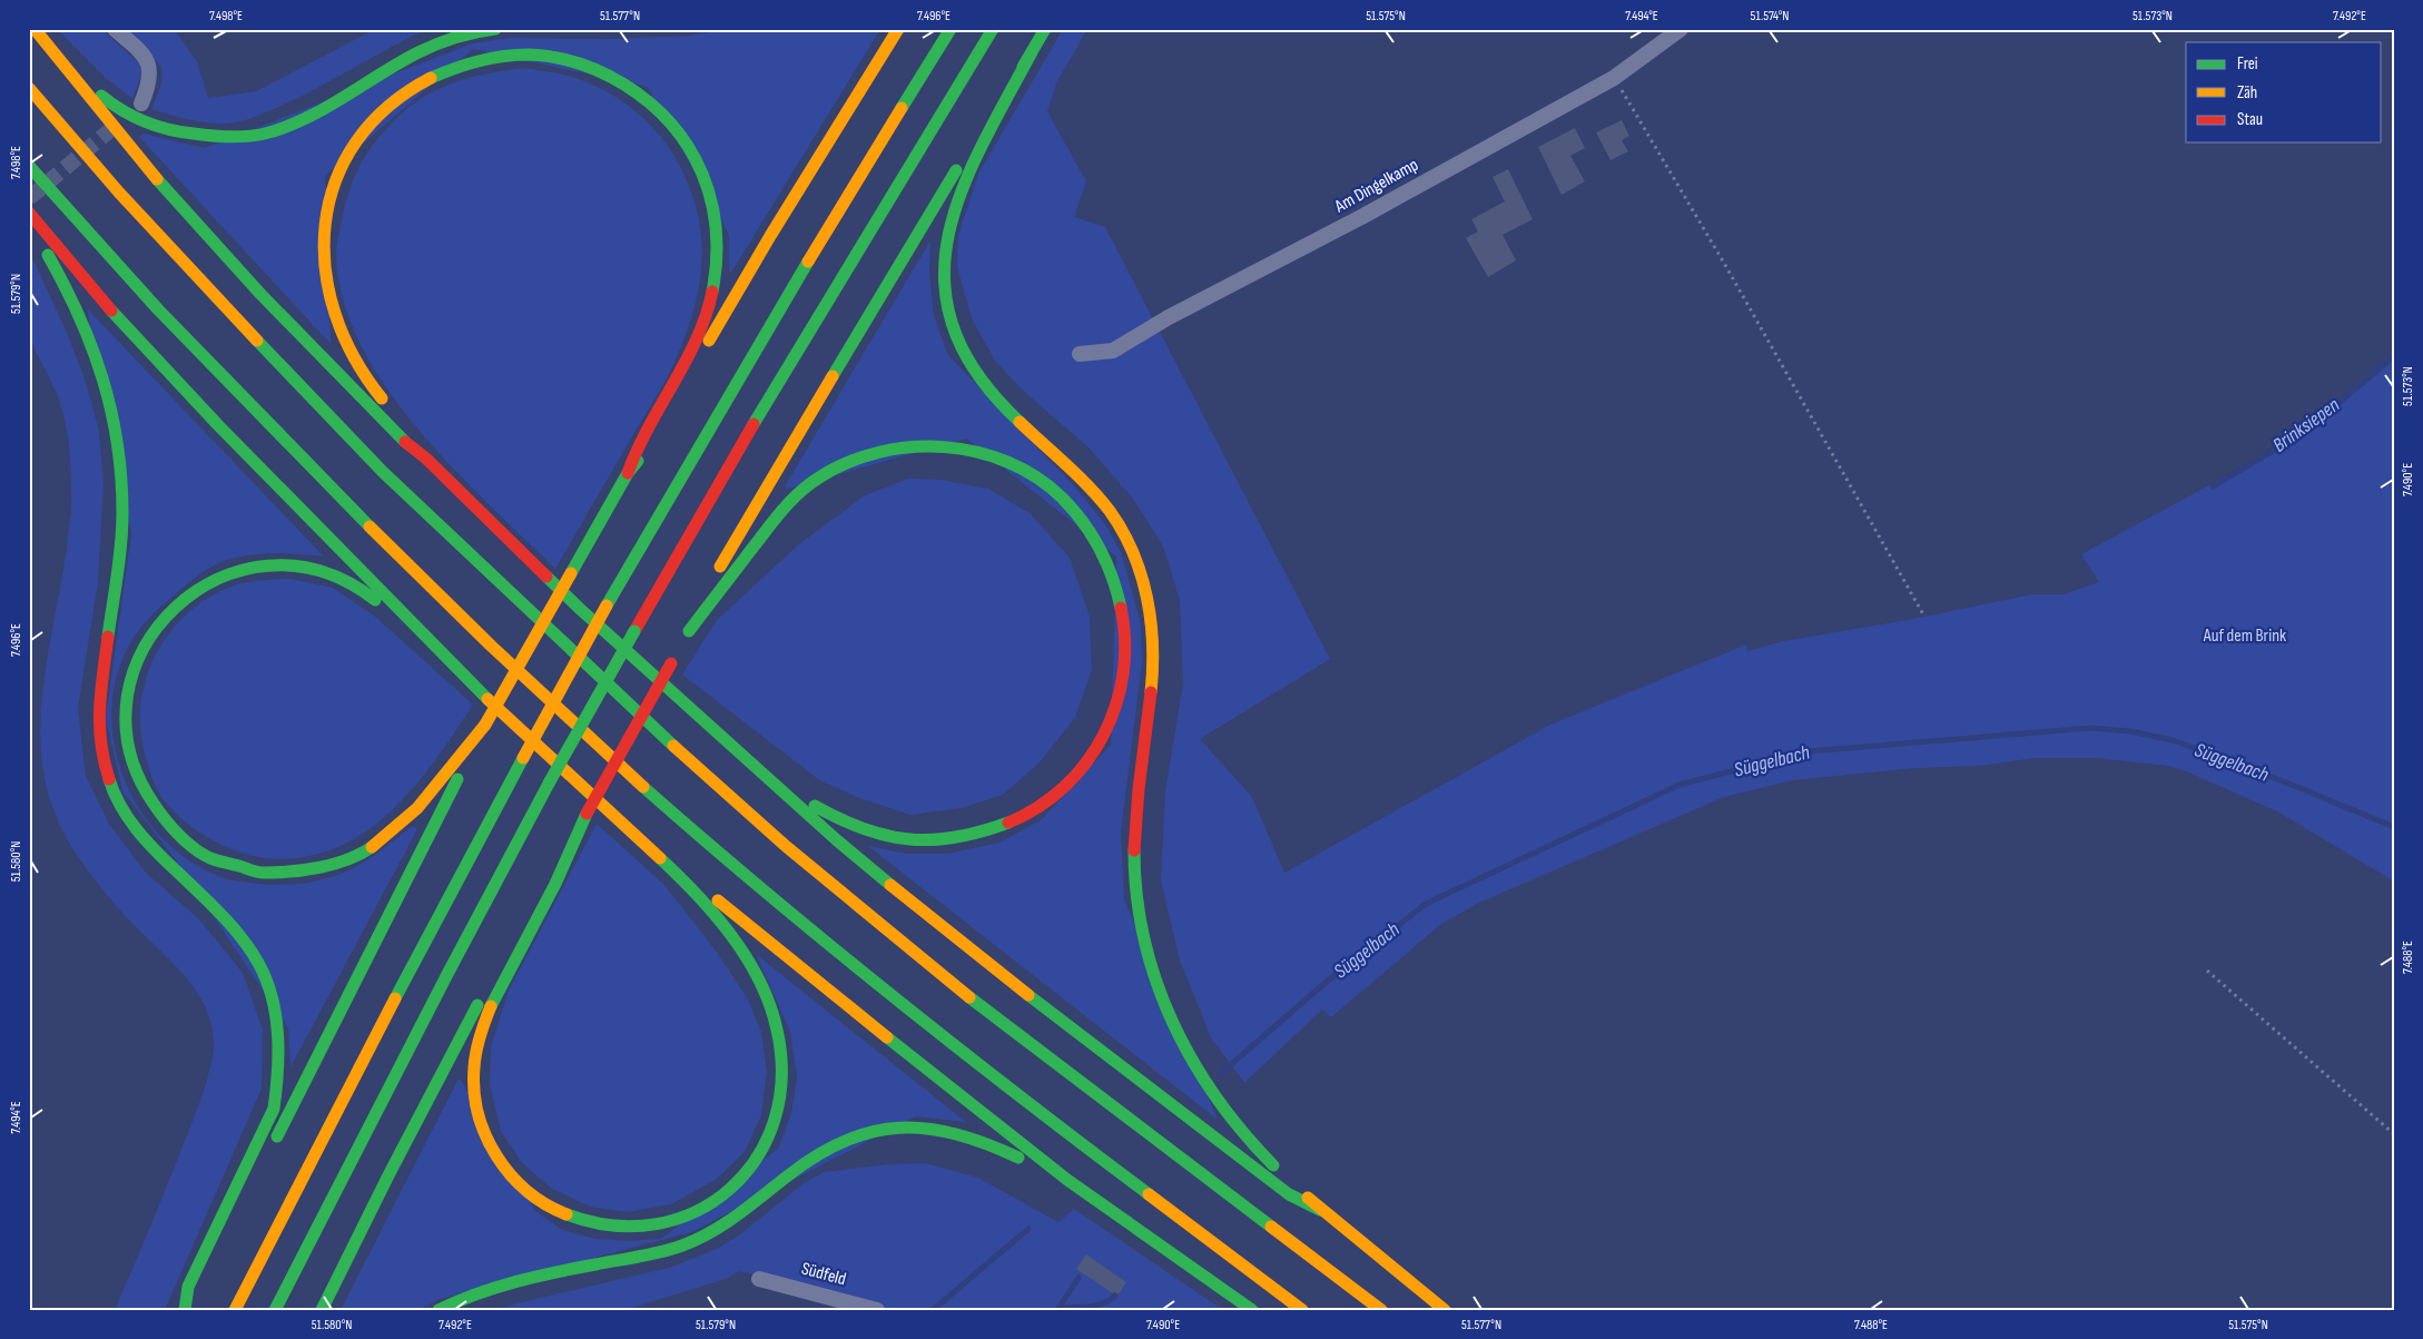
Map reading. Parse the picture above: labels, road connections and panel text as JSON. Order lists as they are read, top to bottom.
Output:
{
  "streets": {
    "street": ["Am Dingelkamp", "Südfeld"]
  },
  "water": ["Brinksiepen", "Süggelbach"],
  "parks": ["Auf dem Brink"],
  "legend": ["Frei", "Zäh", "Stau"],
  "coordinates": [
    "7.498°E",
    "51.577°N",
    "7.496°E",
    "51.575°N",
    "7.494°E",
    "51.574°N",
    "51.573°N",
    "7.492°E",
    "51.579°N",
    "7.490°E",
    "51.580°N",
    "7.488°E"
  ]
}
